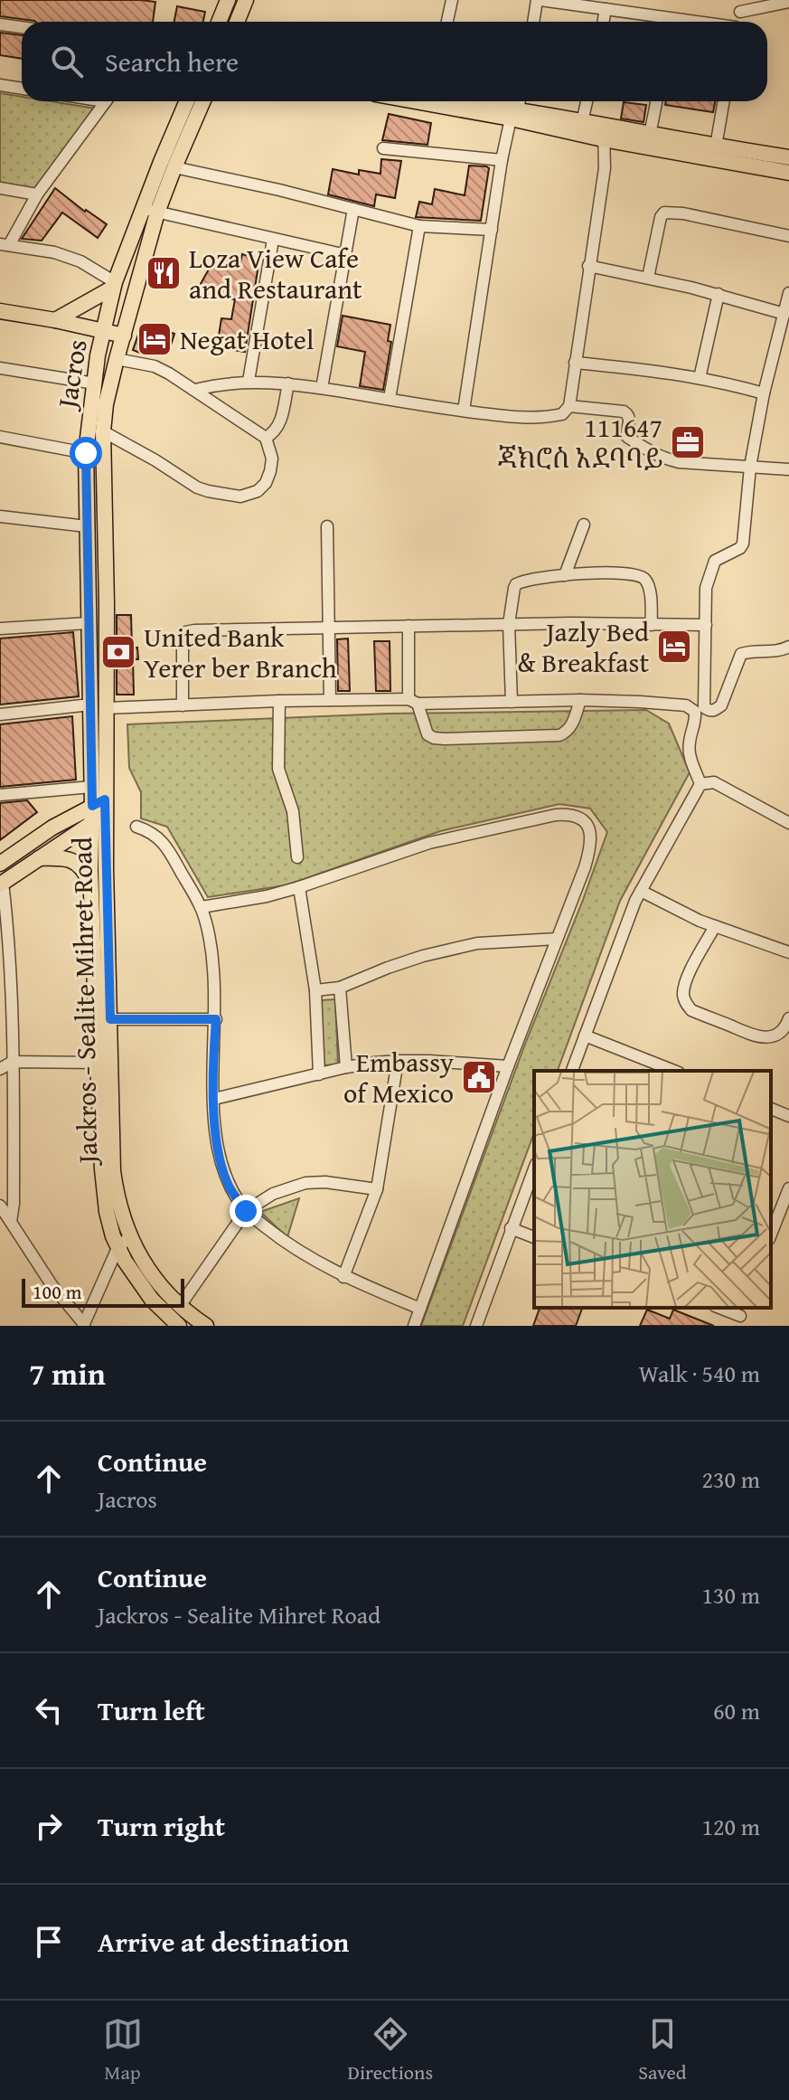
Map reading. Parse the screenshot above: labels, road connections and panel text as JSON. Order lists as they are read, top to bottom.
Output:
{
  "streets": {
    "main road": ["Jacros", "Jackros - Sealite Mihret Road"]
  },
  "crossings": [
    ["Jacros", "Jackros - Sealite Mihret Road"]
  ],
  "places": {
    "restaurant": ["Loza View Cafe and Restaurant"],
    "hotel": ["Negat Hotel", "Jazly Bed & Breakfast"],
    "office": ["111647 ጃክሮስ አደባባይ"],
    "bank": ["United Bank Yerer ber Branch"],
    "public building": ["Embassy of Mexico"]
  },
  "scale_bar": "100 m",
  "page": {
    "search": "Search here",
    "scale": "100 m",
    "heading": ["7 min", "Walk · 540 m"],
    "list": [
      ["Continue", "Jacros", "230 m"],
      ["Continue", "Jackros - Sealite Mihret Road", "130 m"],
      ["Turn left", "60 m"],
      ["Turn right", "120 m"],
      "Arrive at destination"
    ],
    "nav": ["Map", "Directions", "Saved"]
  }
}
